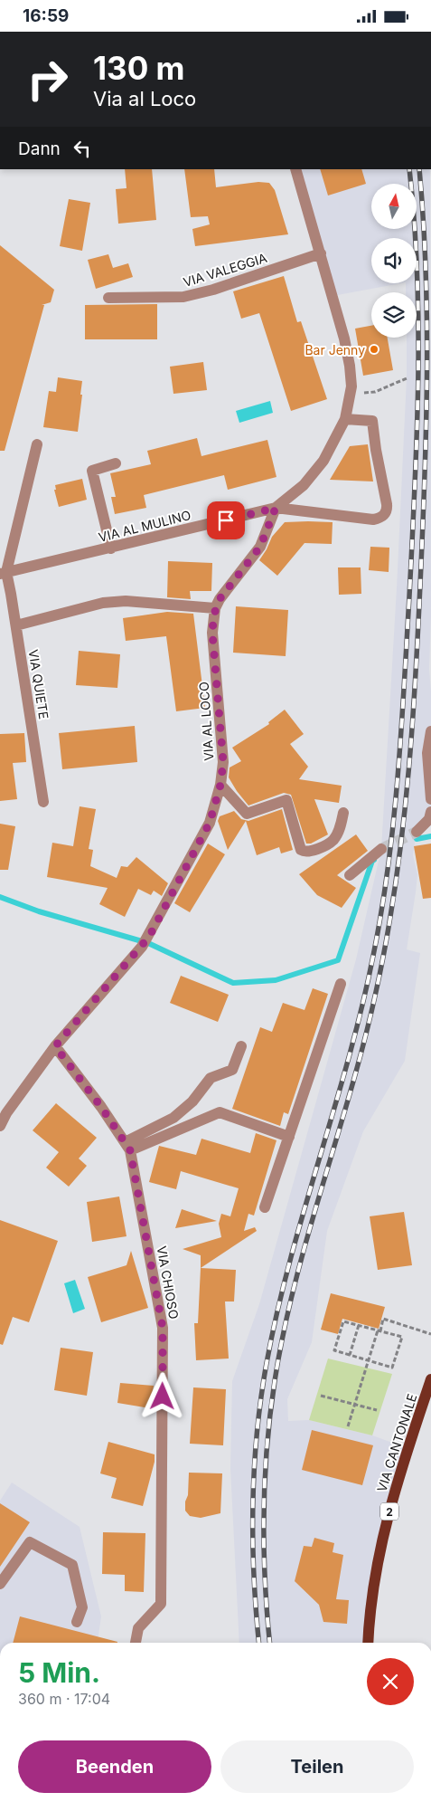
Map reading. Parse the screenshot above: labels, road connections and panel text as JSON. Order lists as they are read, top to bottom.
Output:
{
  "streets": {
    "main road": ["VIA CANTONALE", "2"],
    "street": [
      "VIA VALEGGIA",
      "VIA AL MULINO",
      "VIA QUIETE",
      "VIA AL LOCO",
      "VIA CHIOSO"
    ]
  },
  "crossings": [
    ["VIA VALEGGIA", "VIA AL MULINO"],
    ["VIA AL MULINO", "VIA QUIETE"],
    ["VIA AL MULINO", "VIA AL LOCO"],
    ["VIA AL LOCO", "VIA CHIOSO"]
  ],
  "places": ["Bar Jenny"],
  "north": "top",
  "page": {
    "status": "16:59",
    "turn": ["130 m", "Via al Loco"],
    "then": "Dann",
    "heading": ["5 Min.", "360 m · 17:04"],
    "buttons": ["Beenden", "Teilen"]
  }
}
